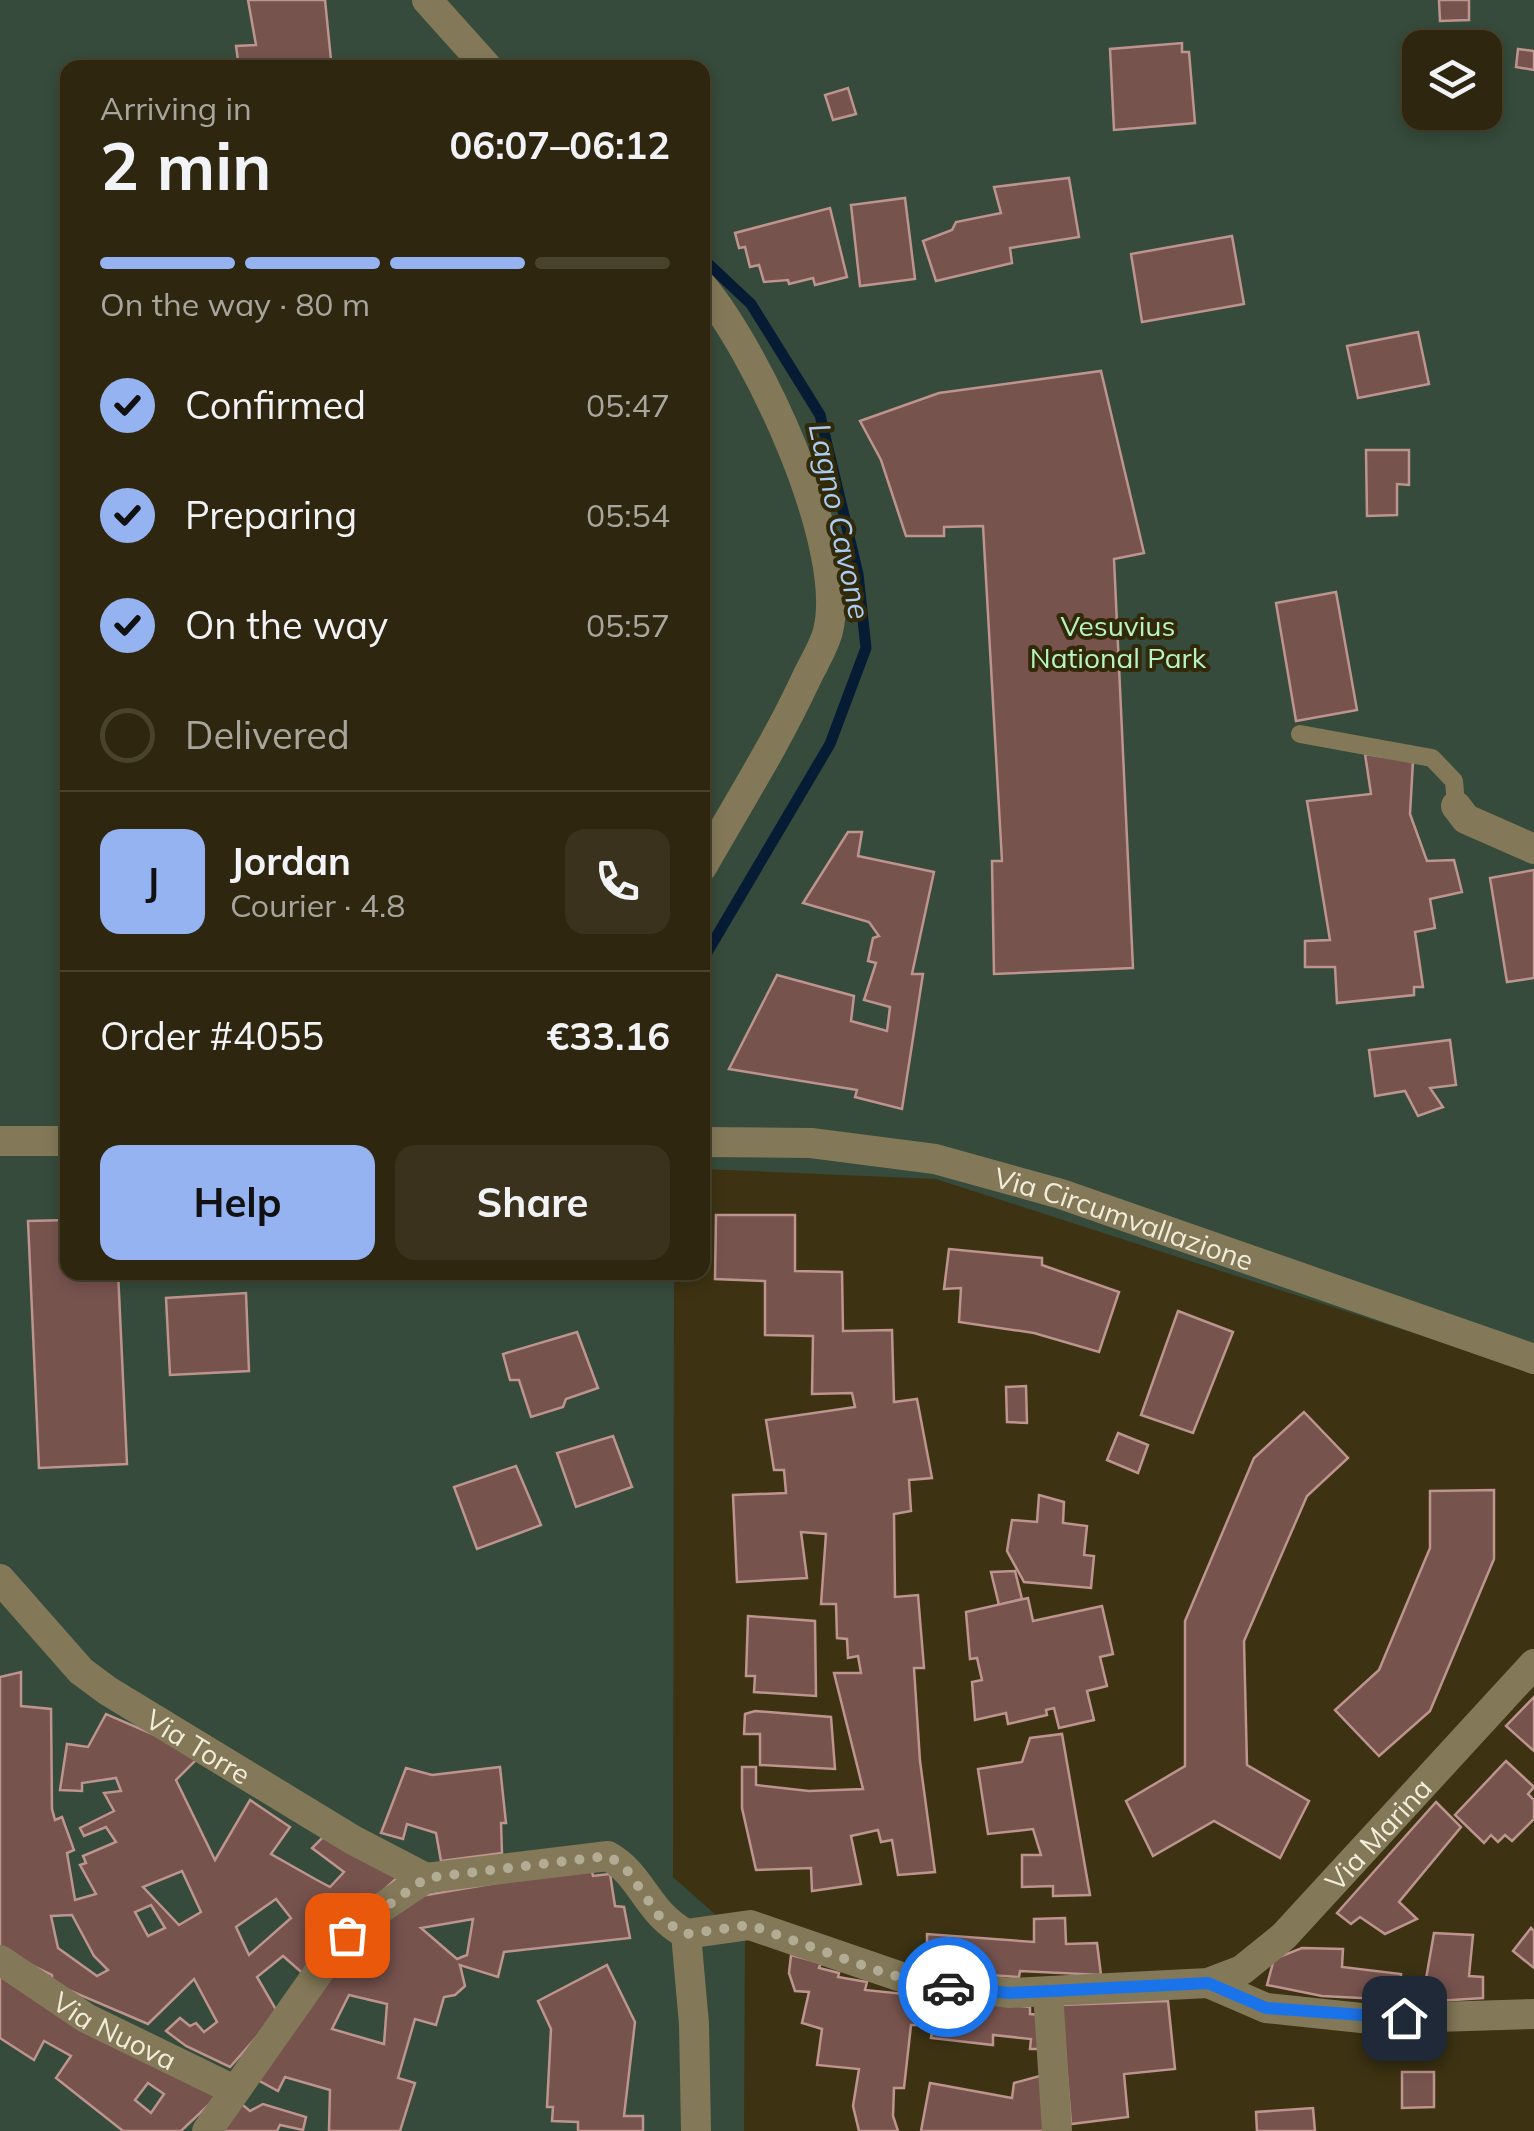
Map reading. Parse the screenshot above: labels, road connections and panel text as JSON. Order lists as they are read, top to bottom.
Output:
{
  "streets": {
    "street": [
      "Via Circumvallazione",
      "Via Torre",
      "Via Marina",
      "Via Nuova"
    ]
  },
  "water": ["Lagno Cavone"],
  "parks": ["Vesuvius National Park"],
  "page": {
    "heading": ["2 min", "Arriving in", "06:07–06:12"],
    "panel": [
      "Jordan",
      "Courier · 4.8",
      "Order #4055",
      "€33.16"
    ],
    "bar": "On the way · 80 m",
    "list": [
      ["Confirmed", "05:47"],
      ["Preparing", "05:54"],
      ["On the way", "05:57"],
      "Delivered"
    ],
    "round": "J",
    "buttons": ["Help", "Share"]
  }
}
